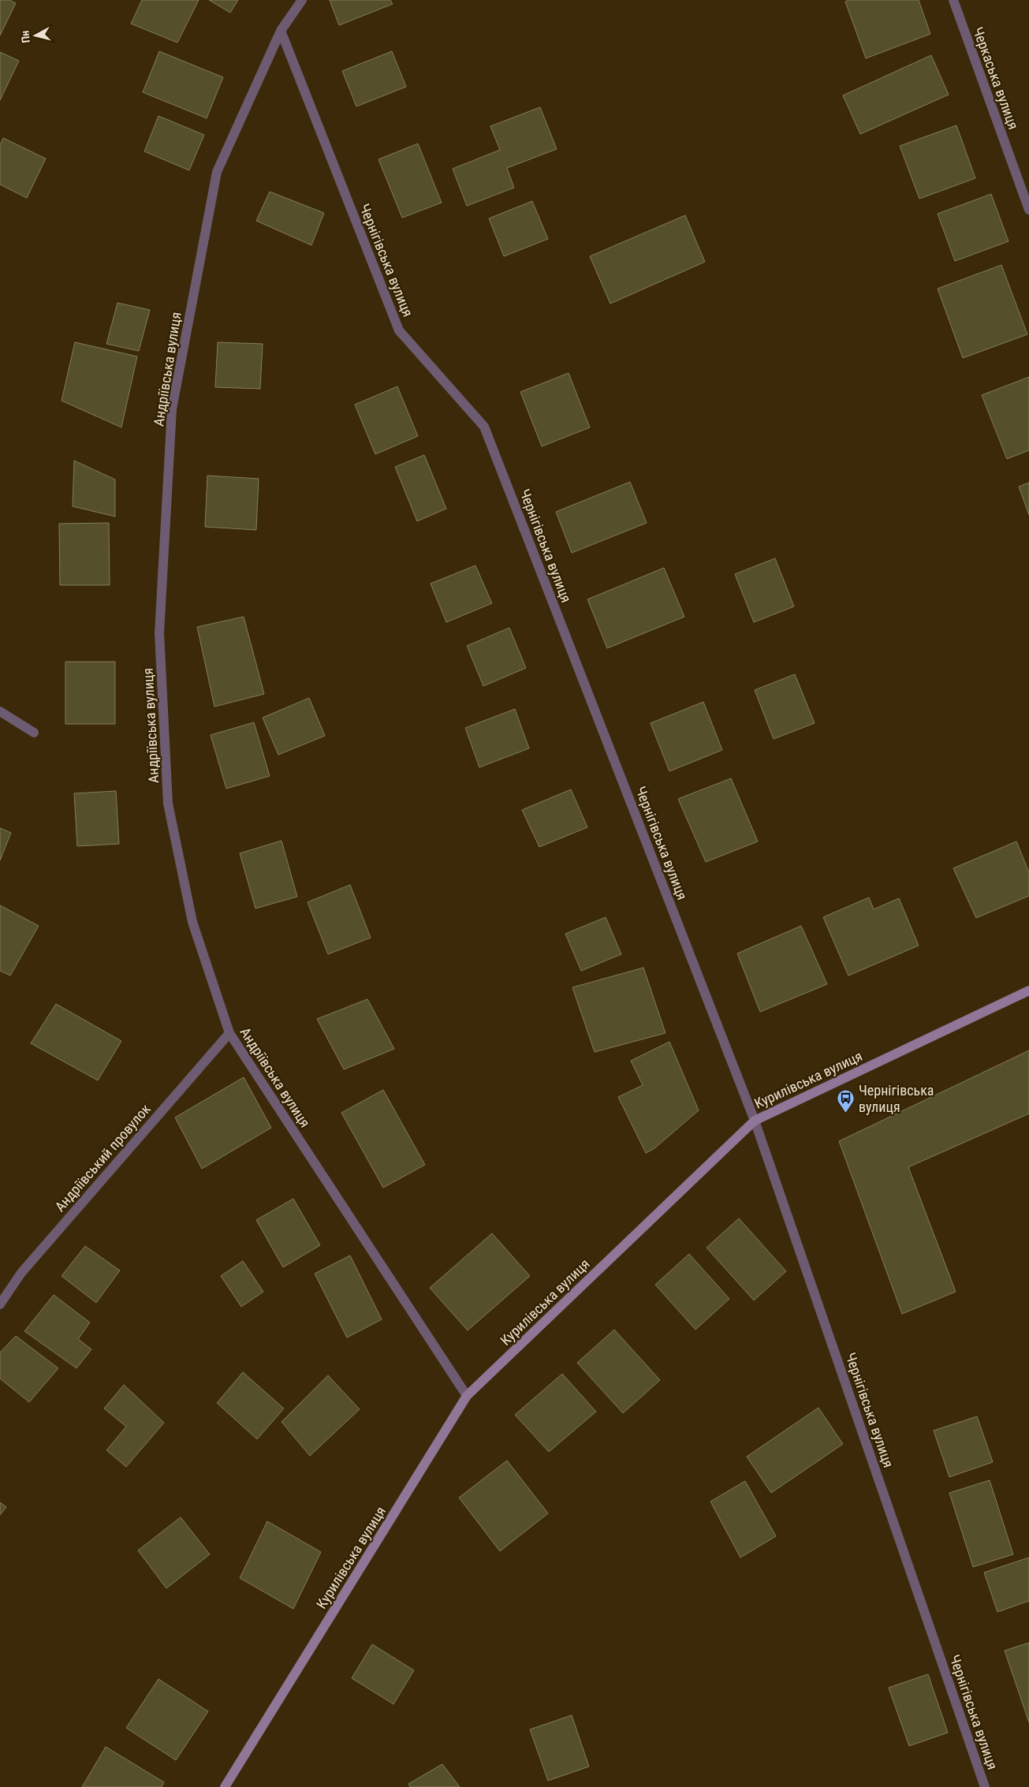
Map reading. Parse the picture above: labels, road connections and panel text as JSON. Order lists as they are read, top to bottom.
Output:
{
  "streets": {
    "main road": ["Курилівська вулиця"],
    "street": [
      "Черкаська вулиця",
      "Чернігівська вулиця",
      "Андріївська вулиця",
      "Андріївський провулок"
    ]
  },
  "crossings": [
    ["Чернігівська вулиця", "Андріївська вулиця"],
    ["Чернігівська вулиця", "Курилівська вулиця"],
    ["Андріївська вулиця", "Курилівська вулиця"],
    ["Андріївська вулиця", "Андріївський провулок"]
  ],
  "places": {
    "bus stop": ["Чернігівська вулиця"]
  },
  "north": "left"
}
